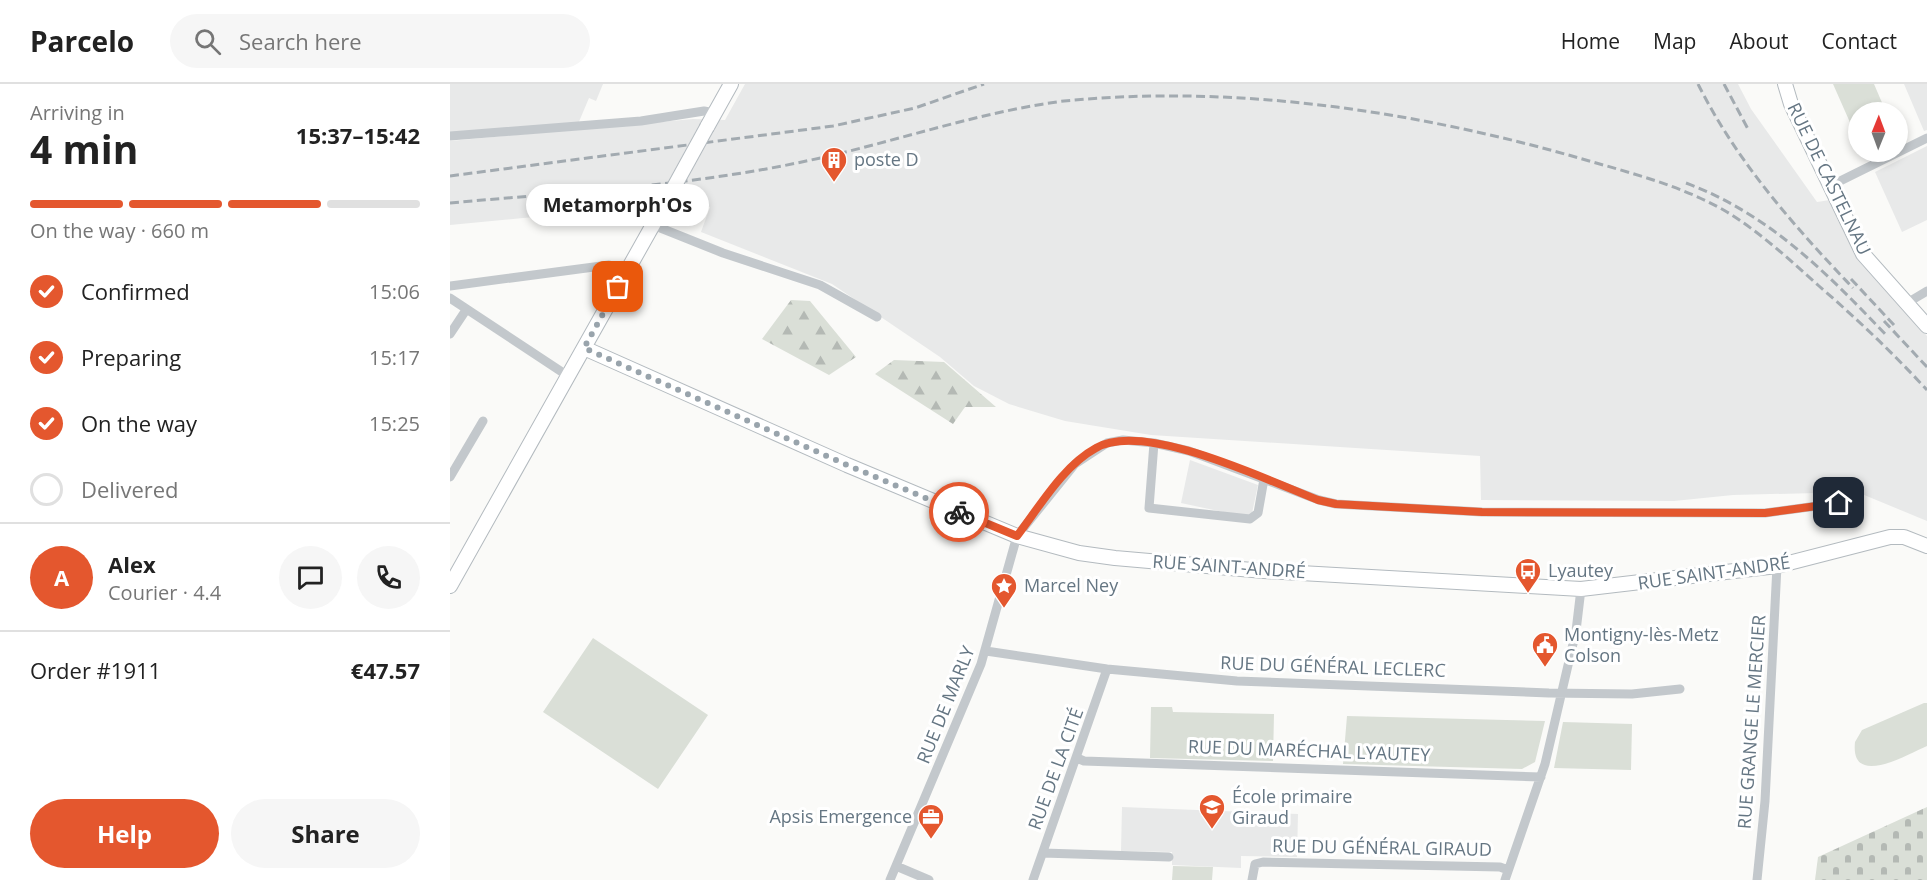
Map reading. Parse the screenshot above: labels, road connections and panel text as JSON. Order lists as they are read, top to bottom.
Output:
{
  "streets": {
    "street": [
      "RUE DE CASTELNAU",
      "RUE SAINT-ANDRÉ",
      "RUE DU GÉNÉRAL LECLERC",
      "RUE DE MARLY",
      "RUE GRANGE LE MERCIER",
      "RUE DU MARÉCHAL LYAUTEY",
      "RUE DE LA CITÉ",
      "RUE DU GÉNÉRAL GIRAUD"
    ]
  },
  "crossings": [
    ["RUE SAINT-ANDRÉ", "RUE DE MARLY"],
    ["RUE SAINT-ANDRÉ", "RUE GRANGE LE MERCIER"],
    ["RUE DU GÉNÉRAL LECLERC", "RUE DE MARLY"],
    ["RUE DU GÉNÉRAL LECLERC", "RUE DE LA CITÉ"],
    ["RUE DU MARÉCHAL LYAUTEY", "RUE DE LA CITÉ"]
  ],
  "places": {
    "building": ["poste D"],
    "other": ["Metamorph'Os"],
    "bus stop": ["Lyautey"],
    "place": ["Marcel Ney"],
    "public building": ["Montigny-lès-Metz Colson"],
    "school or university": ["École primaire Giraud"],
    "office": ["Apsis Emergence"]
  },
  "north": "top",
  "page": {
    "header": "Parcelo",
    "search": "Search here",
    "nav": [
      "Home",
      "Map",
      "About",
      "Contact"
    ],
    "heading": ["4 min", "Arriving in", "15:37–15:42"],
    "panel": [
      "Alex",
      "Courier · 4.4",
      "Order #1911",
      "€47.57"
    ],
    "bubble": "Metamorph'Os",
    "bar": "On the way · 660 m",
    "list": [
      ["Confirmed", "15:06"],
      ["Preparing", "15:17"],
      ["On the way", "15:25"],
      "Delivered"
    ],
    "round": "A",
    "buttons": ["Help", "Share"]
  }
}
